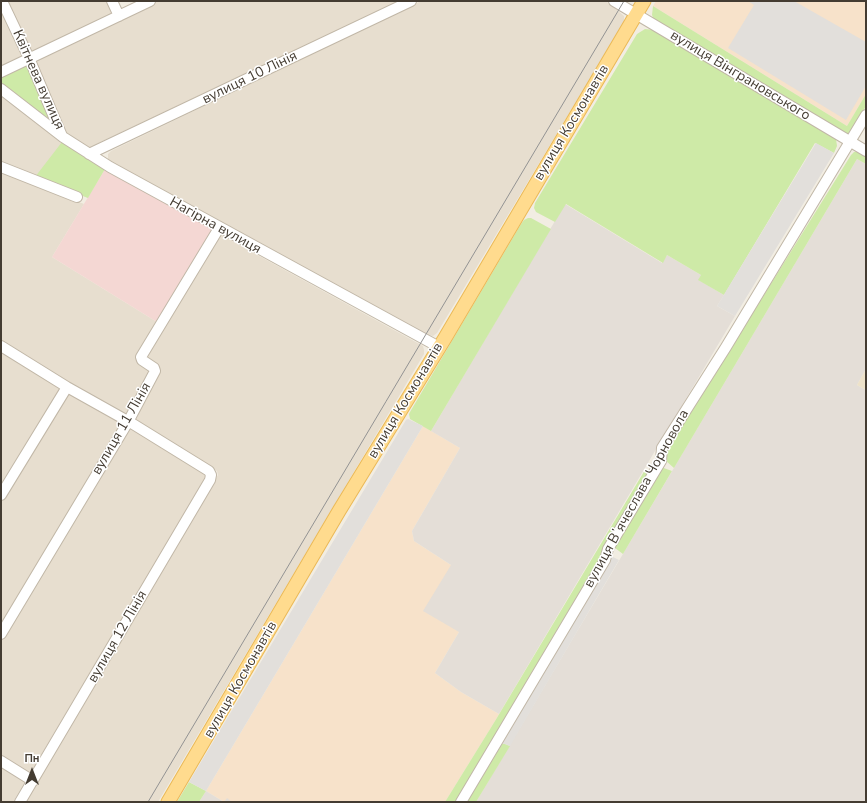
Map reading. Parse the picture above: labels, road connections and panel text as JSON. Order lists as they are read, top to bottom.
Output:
{
  "streets": {
    "main road": ["вулиця Космонавтів"],
    "street": [
      "вулиця Вінграновського",
      "вулиця 10 Лінія",
      "Квітнева вулиця",
      "Нагірна вулиця",
      "вулиця 11 Лінія",
      "вулиця Вʼячеслава Чорновола",
      "вулиця 12 Лінія"
    ]
  },
  "crossings": [
    ["вулиця Вінграновського", "вулиця Космонавтів"],
    ["вулиця Вінграновського", "вулиця Вʼячеслава Чорновола"],
    ["вулиця 10 Лінія", "Нагірна вулиця"],
    ["Квітнева вулиця", "Нагірна вулиця"],
    ["вулиця Космонавтів", "Нагірна вулиця"],
    ["Нагірна вулиця", "вулиця 11 Лінія"],
    ["вулиця 11 Лінія", "вулиця 12 Лінія"]
  ],
  "north": "top"
}
